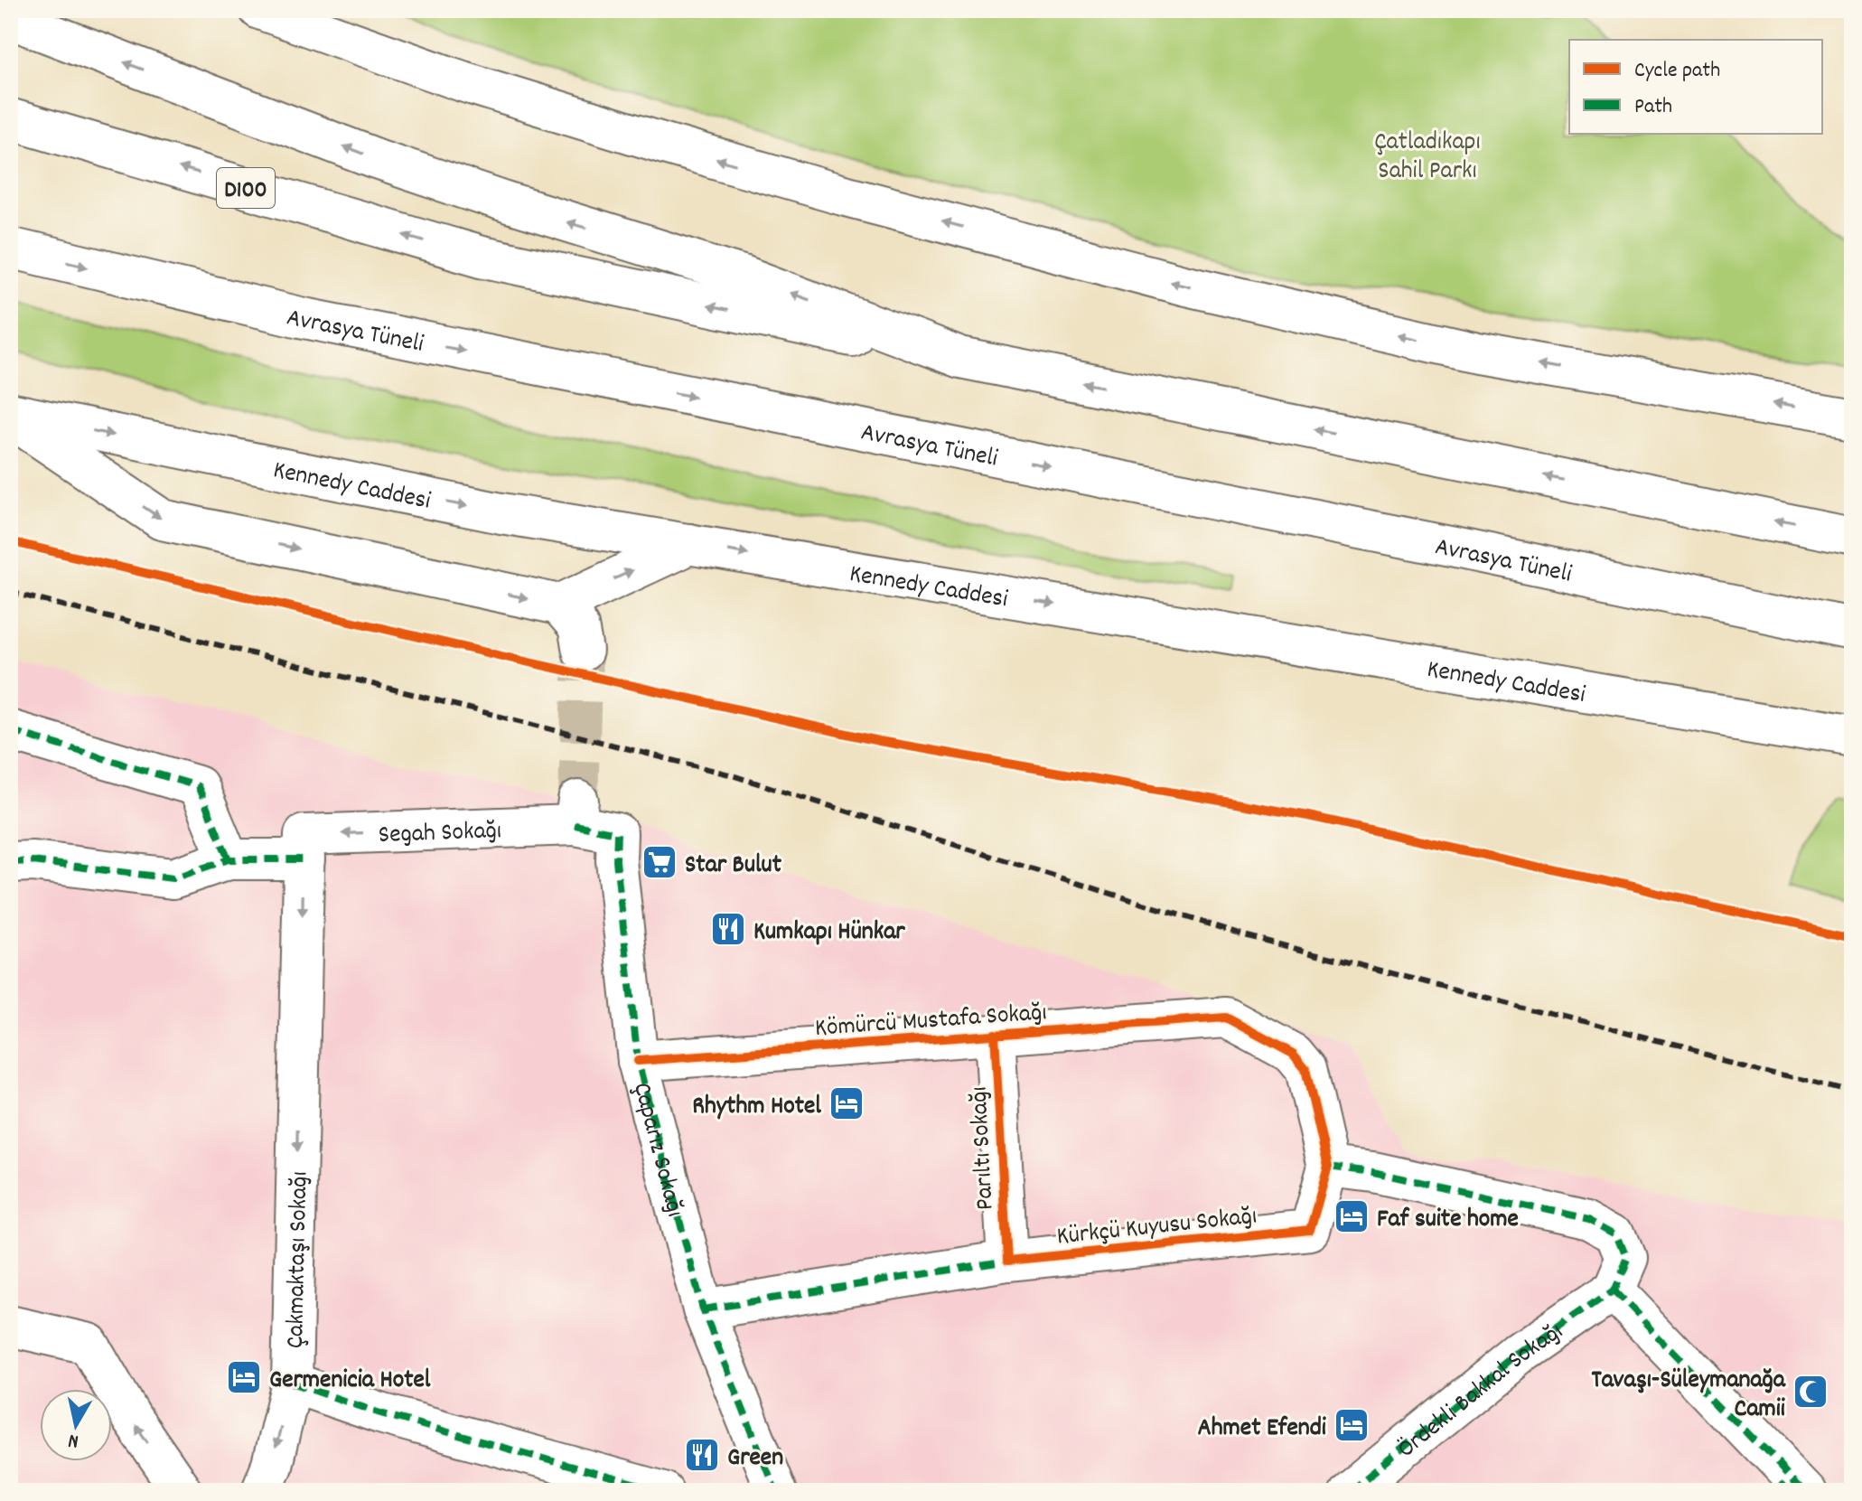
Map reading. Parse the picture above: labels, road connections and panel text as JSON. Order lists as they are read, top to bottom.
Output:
{
  "streets": {
    "main road": [
      "D100",
      "Avrasya Tüneli",
      "Kennedy Caddesi",
      "Segah Sokağı",
      "Kömürcü Mustafa Sokağı",
      "Çaparız Sokağı",
      "Parıltı Sokağı",
      "Kürkçü Kuyusu Sokağı",
      "Çakmaktaşı Sokağı",
      "Ördekli Bakkal Sokağı"
    ]
  },
  "crossings": [
    ["Segah Sokağı", "Çaparız Sokağı"],
    ["Segah Sokağı", "Çakmaktaşı Sokağı"],
    ["Kömürcü Mustafa Sokağı", "Çaparız Sokağı"],
    ["Kömürcü Mustafa Sokağı", "Parıltı Sokağı"],
    ["Kömürcü Mustafa Sokağı", "Kürkçü Kuyusu Sokağı"],
    ["Çaparız Sokağı", "Kürkçü Kuyusu Sokağı"],
    ["Parıltı Sokağı", "Kürkçü Kuyusu Sokağı"]
  ],
  "one_way": ["Segah Sokağı", "Çakmaktaşı Sokağı"],
  "parks": ["Çatladıkapı Sahil Parkı"],
  "places": {
    "supermarket": ["Star Bulut"],
    "restaurant": ["Kumkapı Hünkar", "Green"],
    "hotel": [
      "Rhythm Hotel",
      "Faf suite home",
      "Germenicia Hotel",
      "Ahmet Efendi"
    ],
    "mosque": ["Tavaşı-Süleymanağa Camii"]
  },
  "legend": ["Cycle path", "Path"],
  "north": "bottom"
}
